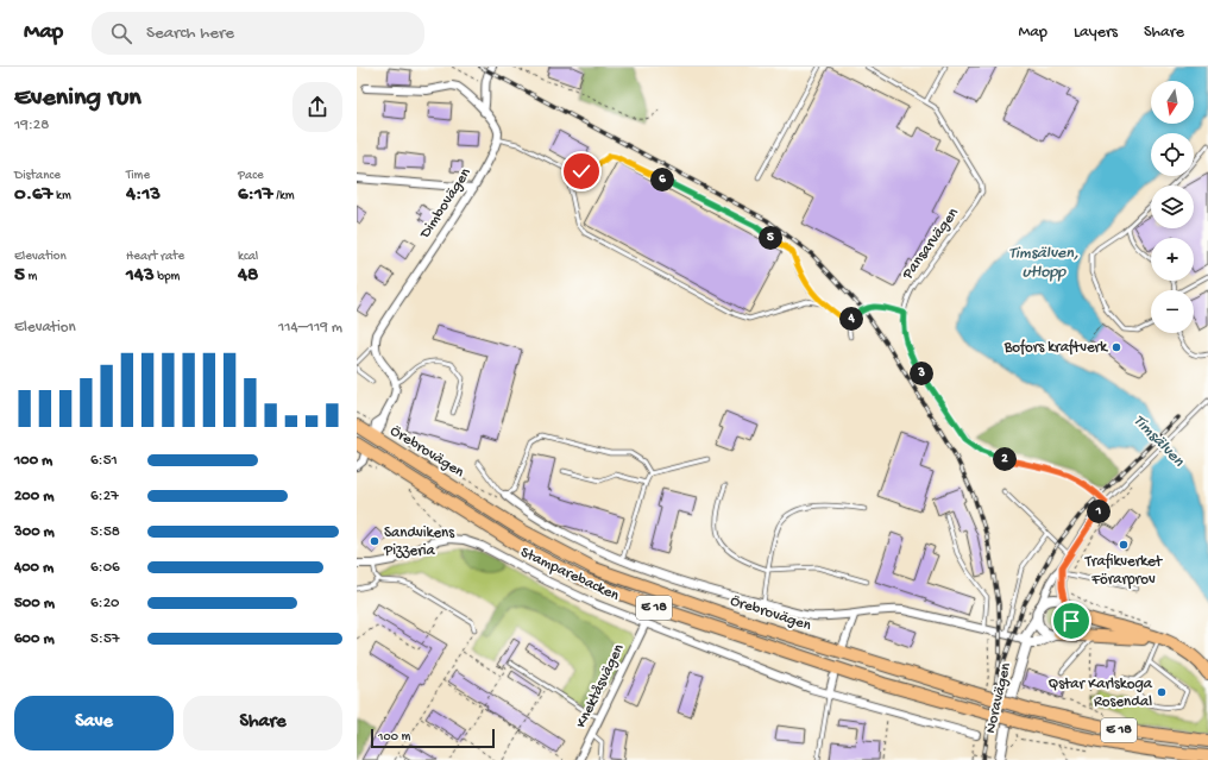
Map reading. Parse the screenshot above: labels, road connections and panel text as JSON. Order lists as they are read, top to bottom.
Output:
{
  "streets": {
    "highway": ["Örebrovägen", "E 18"],
    "street": [
      "Dimbovägen",
      "Stamparebacken",
      "Knektåsvägen",
      "Noravägen"
    ],
    "lane": ["Pansarvägen"]
  },
  "crossings": [
    ["Stamparebacken", "Knektåsvägen"]
  ],
  "water": ["Timsälven, utlopp", "Timsälven"],
  "places": [
    "Bofors kraftverk",
    "Sandvikens Pizzeria",
    "Trafikverket Förarprov",
    "Qstar Karlskoga Rosendal"
  ],
  "scale_bar": "100 m",
  "north": "bottom",
  "page": {
    "header": "Map",
    "search": "Search here",
    "nav": ["Map", "Layers", "Share"],
    "heading": ["Evening run", "19:28"],
    "map_buttons": ["+", "−"],
    "stats": [
      ["Distance", "0.67 km"],
      ["Time", "4:13"],
      ["Pace", "6:17 /km"],
      ["Elevation", "5 m"],
      ["Heart rate", "143 bpm"],
      ["kcal", "48"]
    ],
    "pins": [
      "6",
      "5",
      "4",
      "3",
      "2",
      "1"
    ],
    "chart": ["Elevation", "114–119 m"],
    "list": [
      {
        "name": "100 m",
        "note": "6:51"
      },
      {
        "name": "200 m",
        "note": "6:27"
      },
      {
        "name": "300 m",
        "note": "5:58"
      },
      {
        "name": "400 m",
        "note": "6:06"
      },
      {
        "name": "500 m",
        "note": "6:20"
      },
      {
        "name": "600 m",
        "note": "5:57"
      }
    ],
    "buttons": ["Save", "Share"],
    "scale": "100 m"
  }
}
